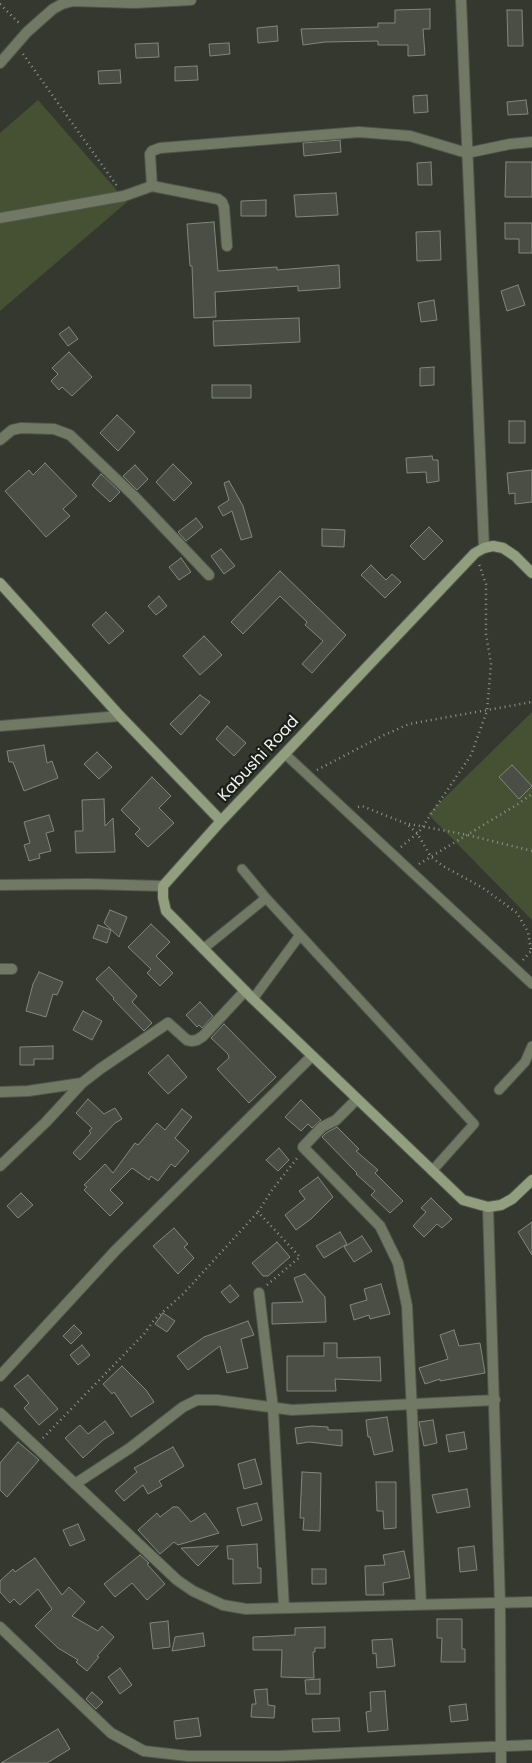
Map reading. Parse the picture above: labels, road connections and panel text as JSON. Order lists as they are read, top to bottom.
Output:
{
  "streets": {
    "main road": ["Kabushi Road"]
  }
}
